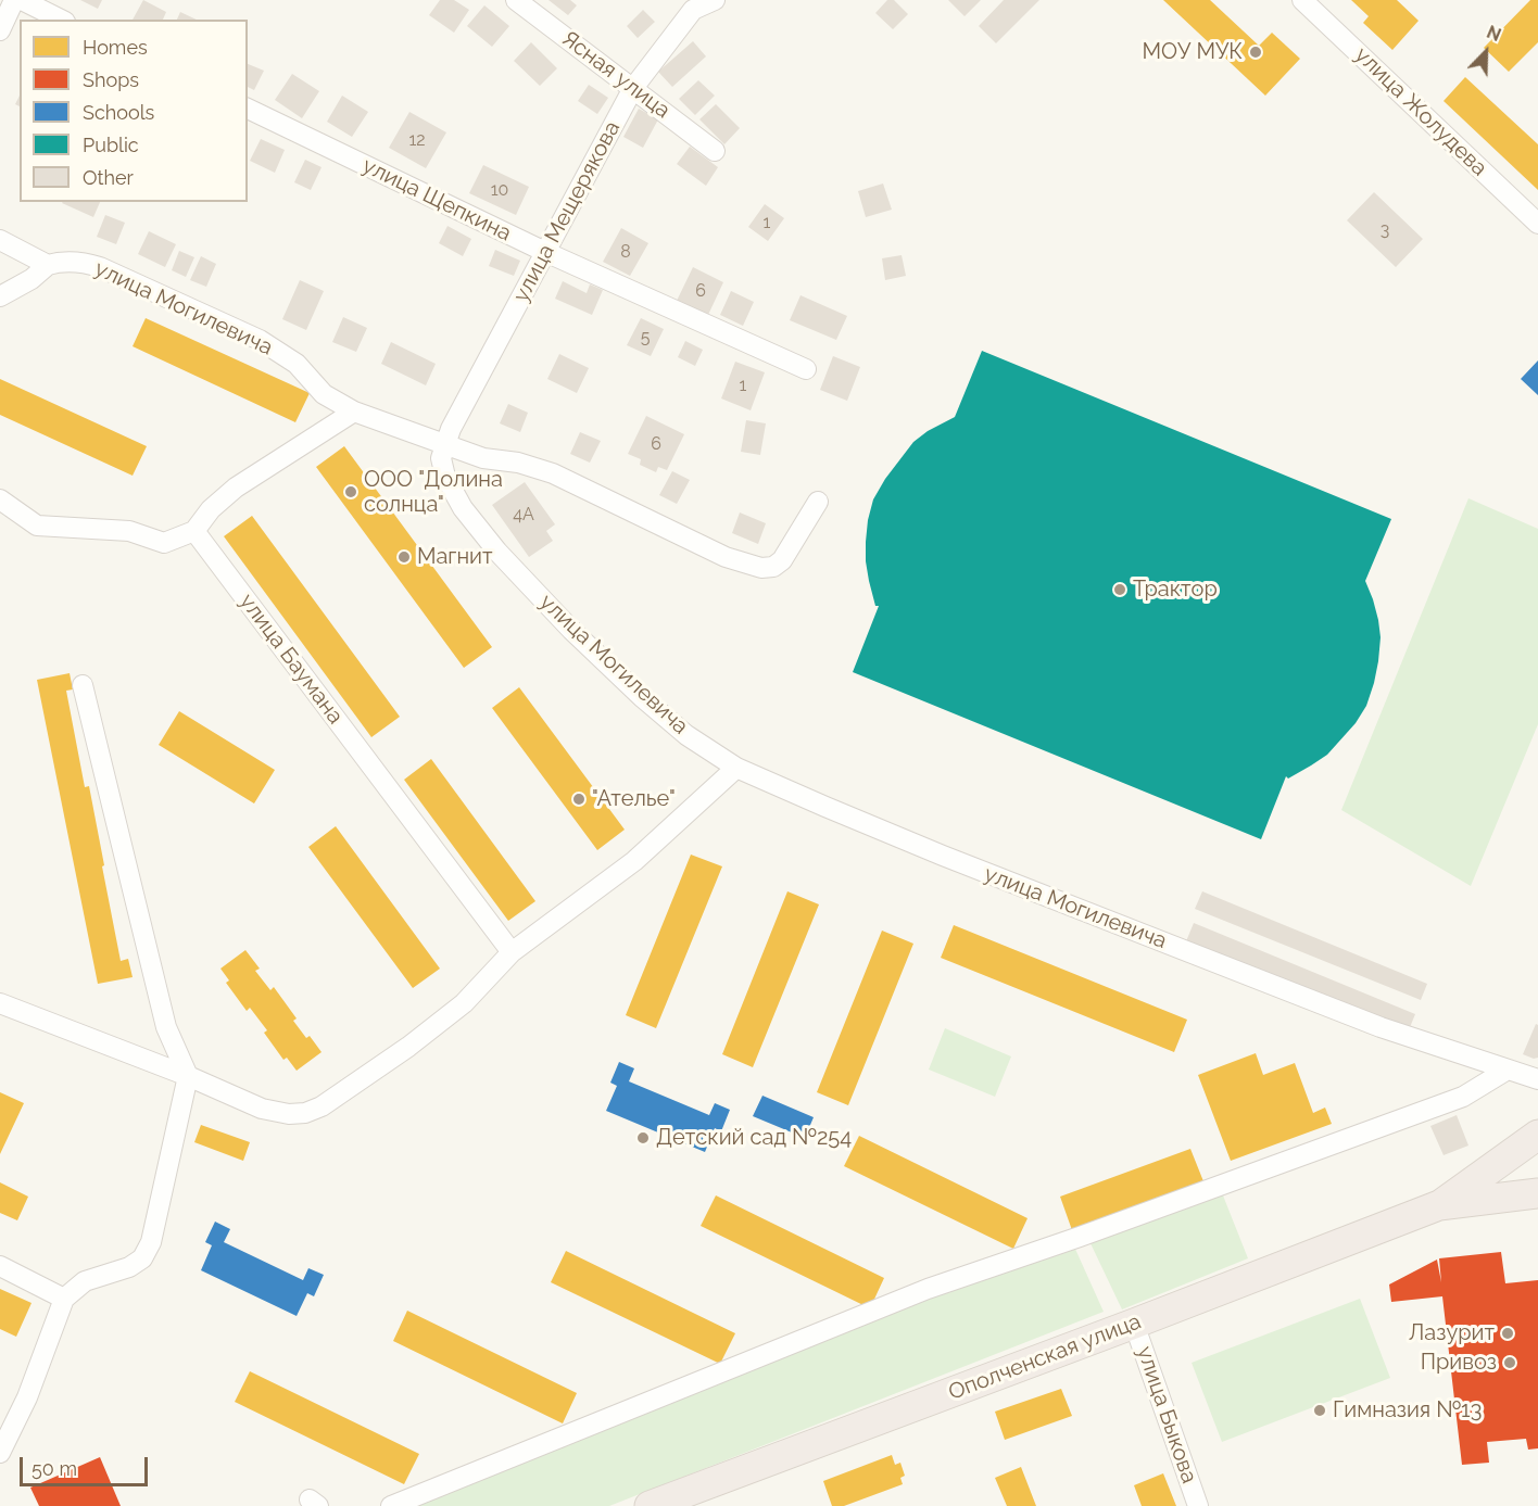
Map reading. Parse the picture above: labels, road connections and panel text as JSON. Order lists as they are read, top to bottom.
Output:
{
  "streets": {
    "highway": ["Ополченская улица"],
    "street": [
      "Ясная улица",
      "улица Жолудева",
      "улица Щепкина",
      "улица Мещерякова",
      "улица Могилевича",
      "улица Баумана",
      "улица Быкова"
    ]
  },
  "crossings": [
    ["Ясная улица", "улица Мещерякова"],
    ["улица Щепкина", "улица Мещерякова"],
    ["улица Мещерякова", "улица Могилевича"],
    ["Ополченская улица", "улица Быкова"]
  ],
  "places": [
    "МОУ МУК",
    "ООО \"Долина солнца\"",
    "Магнит",
    "Трактор",
    "\"Ателье\"",
    "Детский сад №254",
    "Лазурит",
    "Привоз",
    "Гимназия №13"
  ],
  "house_numbers": [
    "12",
    "10",
    "1",
    "3",
    "8",
    "6",
    "5",
    "1",
    "6",
    "4А"
  ],
  "legend": [
    "Homes",
    "Shops",
    "Schools",
    "Public",
    "Other"
  ],
  "scale_bar": "50 m",
  "north": "top right"
}
